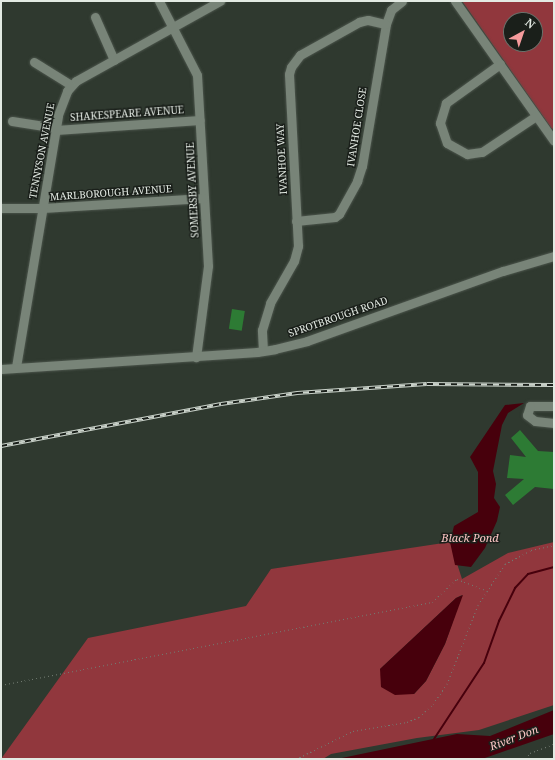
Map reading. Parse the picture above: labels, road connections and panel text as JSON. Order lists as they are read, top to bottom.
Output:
{
  "streets": {
    "street": [
      "SHAKESPEARE AVENUE",
      "IVANHOE CLOSE",
      "TENNYSON AVENUE",
      "IVANHOE WAY",
      "SOMERSBY AVENUE",
      "MARLBOROUGH AVENUE",
      "SPROTBROUGH ROAD"
    ]
  },
  "crossings": [
    ["SHAKESPEARE AVENUE", "TENNYSON AVENUE"],
    ["SHAKESPEARE AVENUE", "SOMERSBY AVENUE"],
    ["IVANHOE CLOSE", "IVANHOE WAY"],
    ["TENNYSON AVENUE", "MARLBOROUGH AVENUE"],
    ["TENNYSON AVENUE", "SPROTBROUGH ROAD"],
    ["IVANHOE WAY", "SPROTBROUGH ROAD"],
    ["SOMERSBY AVENUE", "MARLBOROUGH AVENUE"],
    ["SOMERSBY AVENUE", "SPROTBROUGH ROAD"]
  ],
  "water": ["Black Pond", "River Don"],
  "north": "top right"
}
